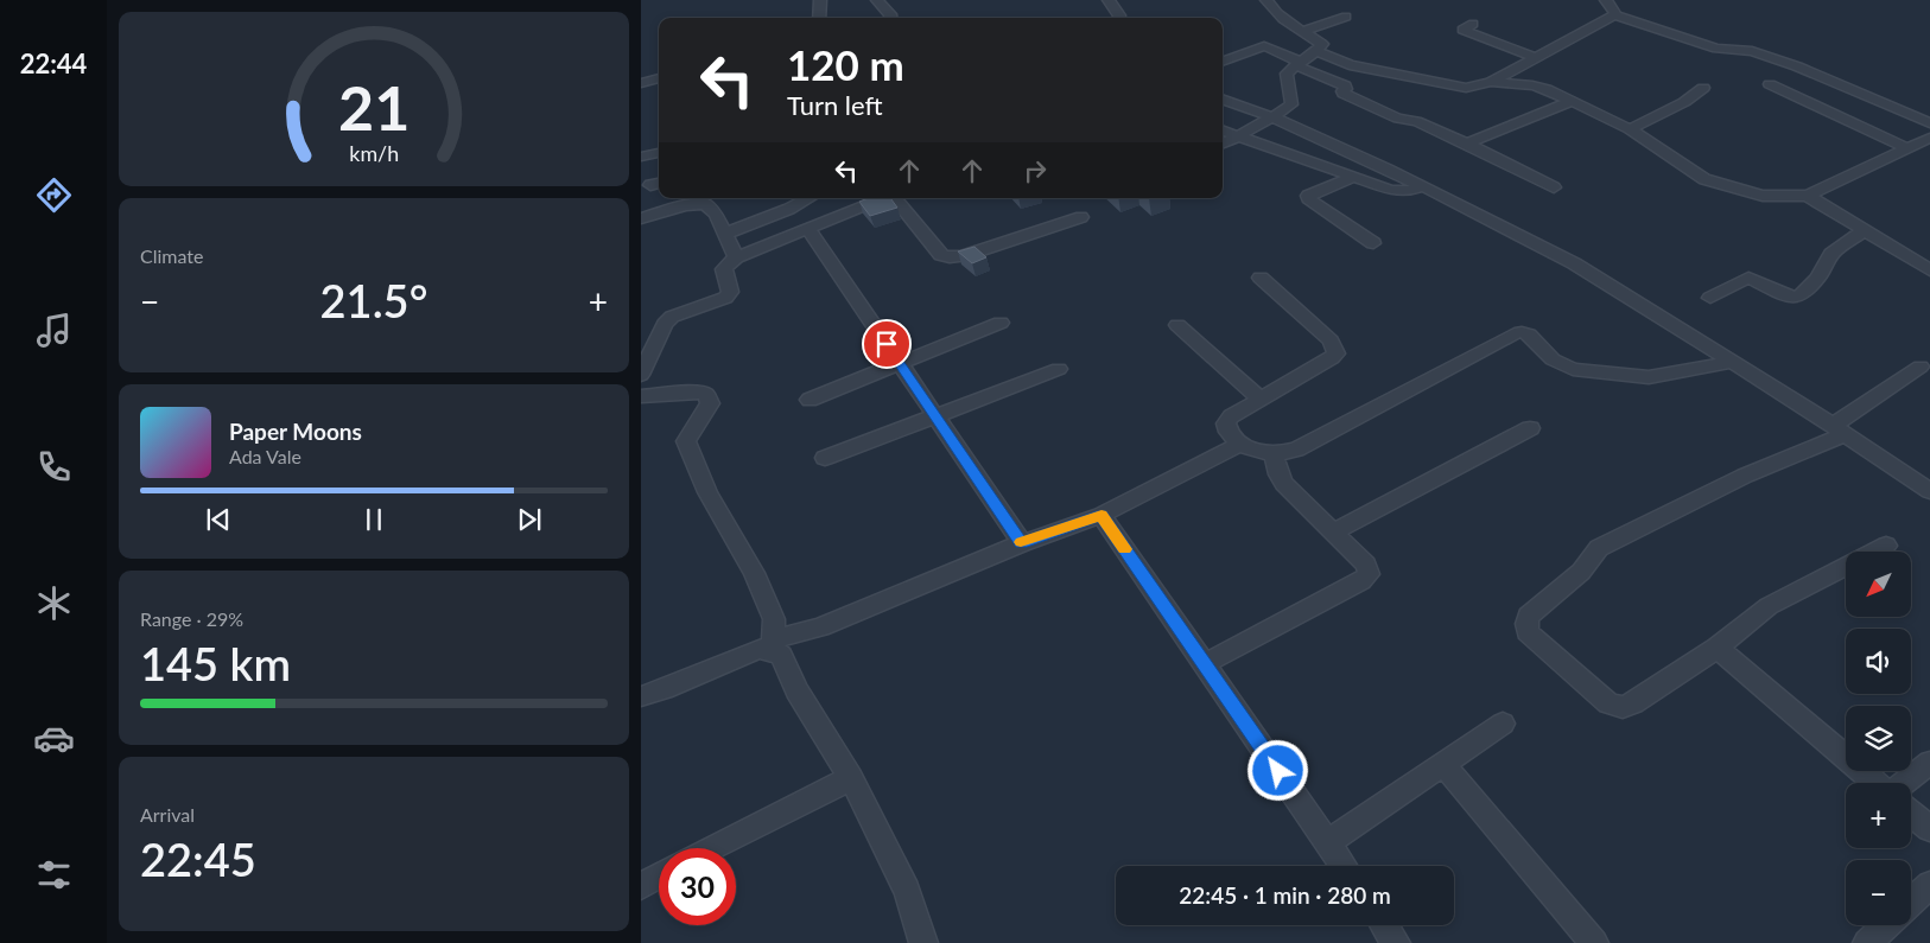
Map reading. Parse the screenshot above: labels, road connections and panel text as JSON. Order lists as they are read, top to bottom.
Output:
{
  "north": "bottom left",
  "page": {
    "tabs": "22:44",
    "turn": ["120 m", "Turn left"],
    "tile": [
      "Climate",
      ["Range · 29%", "145 km"],
      ["Arrival", "22:45"]
    ],
    "heat": ["−", "21.5°", "+"],
    "song": ["Paper Moons", "Ada Vale"],
    "map_buttons": ["+", "−"],
    "limit": "30",
    "trip": "22:45 · 1 min · 280 m",
    "gauge": ["21", "km/h"]
  }
}
